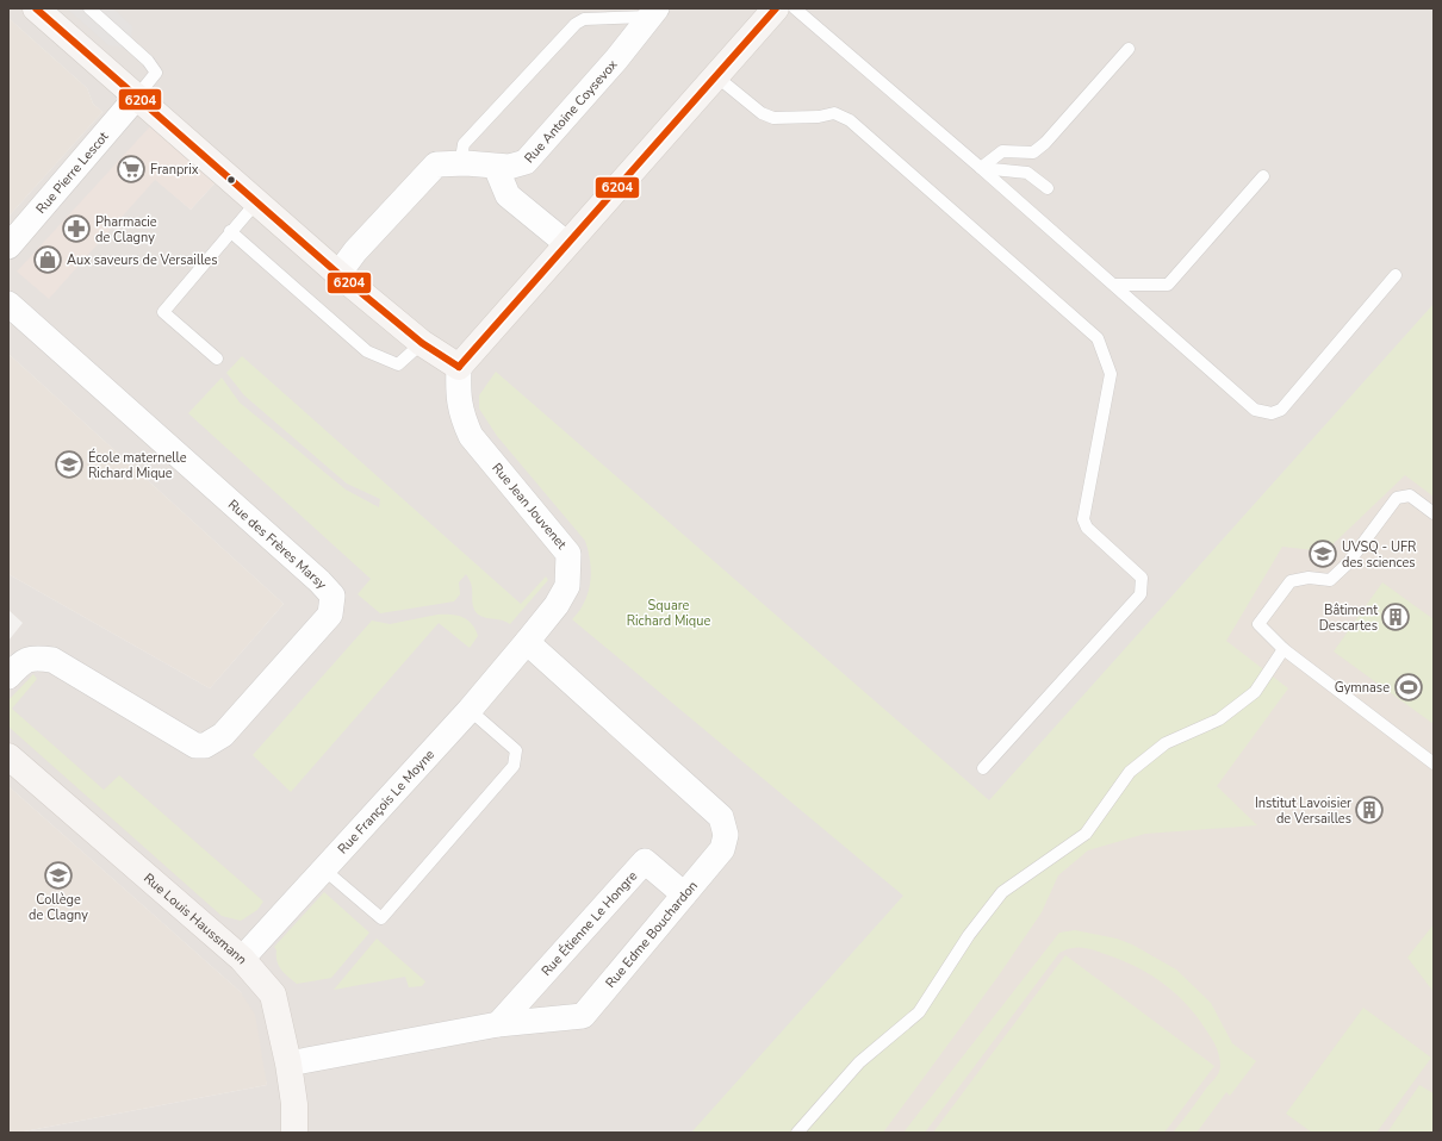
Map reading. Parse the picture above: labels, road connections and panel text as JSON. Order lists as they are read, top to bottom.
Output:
{
  "streets": {
    "street": [
      "Rue Antoine Coysevox",
      "Rue Pierre Lescot",
      "Rue Jean Jouvenet",
      "Rue des Frères Marsy",
      "Rue François Le Moyne",
      "Rue Louis Haussmann",
      "Rue Étienne Le Hongre",
      "Rue Edme Bouchardon"
    ]
  },
  "crossings": [
    ["Rue Jean Jouvenet", "Rue François Le Moyne"],
    ["Rue Jean Jouvenet", "Rue Edme Bouchardon"],
    ["Rue François Le Moyne", "Rue Louis Haussmann"],
    ["Rue François Le Moyne", "Rue Edme Bouchardon"],
    ["Rue Louis Haussmann", "Rue Edme Bouchardon"],
    ["Rue Étienne Le Hongre", "Rue Edme Bouchardon"]
  ],
  "parks": ["Square Richard Mique"],
  "places": {
    "supermarket": ["Franprix"],
    "pharmacy": ["Pharmacie de Clagny"],
    "shop": ["Aux saveurs de Versailles"],
    "school or university": ["École maternelle Richard Mique", "UVSQ - UFR des sciences", "Collège de Clagny"],
    "building": ["Bâtiment Descartes", "Institut Lavoisier de Versailles"],
    "sports": ["Gymnase"]
  },
  "lines": ["transit line 6204"]
}
